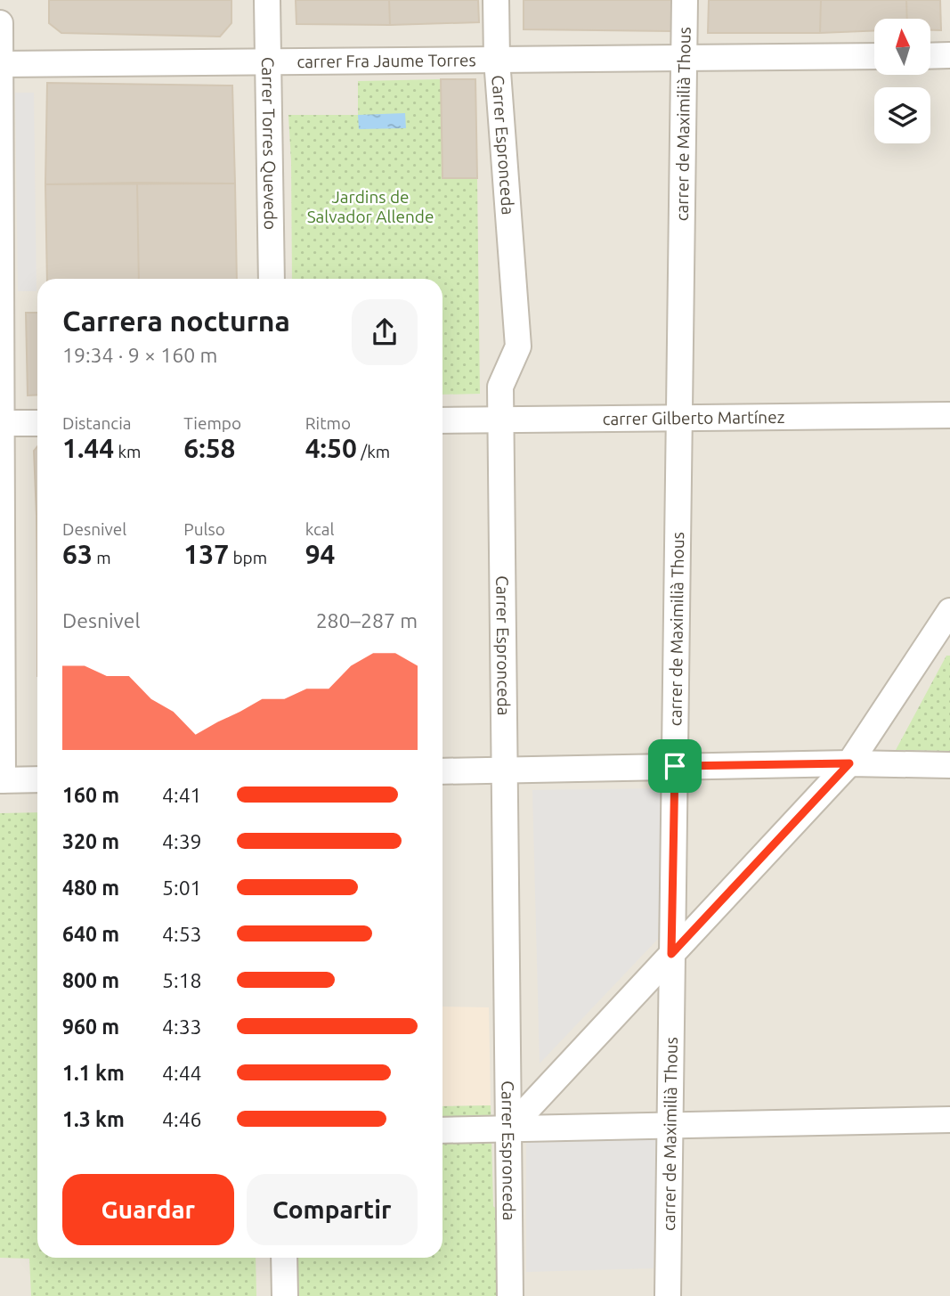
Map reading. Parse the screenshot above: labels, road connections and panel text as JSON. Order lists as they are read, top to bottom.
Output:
{
  "streets": {
    "street": [
      "carrer Fra Jaume Torres",
      "carrer de Maximilià Thous",
      "Carrer Torres Quevedo",
      "Carrer Espronceda",
      "carrer Gilberto Martínez"
    ]
  },
  "crossings": [
    ["carrer Fra Jaume Torres", "carrer de Maximilià Thous"],
    ["carrer Fra Jaume Torres", "Carrer Torres Quevedo"],
    ["carrer Fra Jaume Torres", "Carrer Espronceda"],
    ["carrer de Maximilià Thous", "carrer Gilberto Martínez"],
    ["Carrer Espronceda", "carrer Gilberto Martínez"]
  ],
  "parks": ["Jardins de Salvador Allende"],
  "north": "top",
  "page": {
    "heading": ["Carrera nocturna", "19:34 · 9 × 160 m"],
    "stats": [
      ["Distancia", "1.44 km"],
      ["Tiempo", "6:58"],
      ["Ritmo", "4:50 /km"],
      ["Desnivel", "63 m"],
      ["Pulso", "137 bpm"],
      ["kcal", "94"]
    ],
    "chart": ["Desnivel", "280–287 m"],
    "list": [
      {
        "name": "160 m",
        "note": "4:41"
      },
      {
        "name": "320 m",
        "note": "4:39"
      },
      {
        "name": "480 m",
        "note": "5:01"
      },
      {
        "name": "640 m",
        "note": "4:53"
      },
      {
        "name": "800 m",
        "note": "5:18"
      },
      {
        "name": "960 m",
        "note": "4:33"
      },
      {
        "name": "1.1 km",
        "note": "4:44"
      },
      {
        "name": "1.3 km",
        "note": "4:46"
      }
    ],
    "buttons": ["Guardar", "Compartir"]
  }
}
